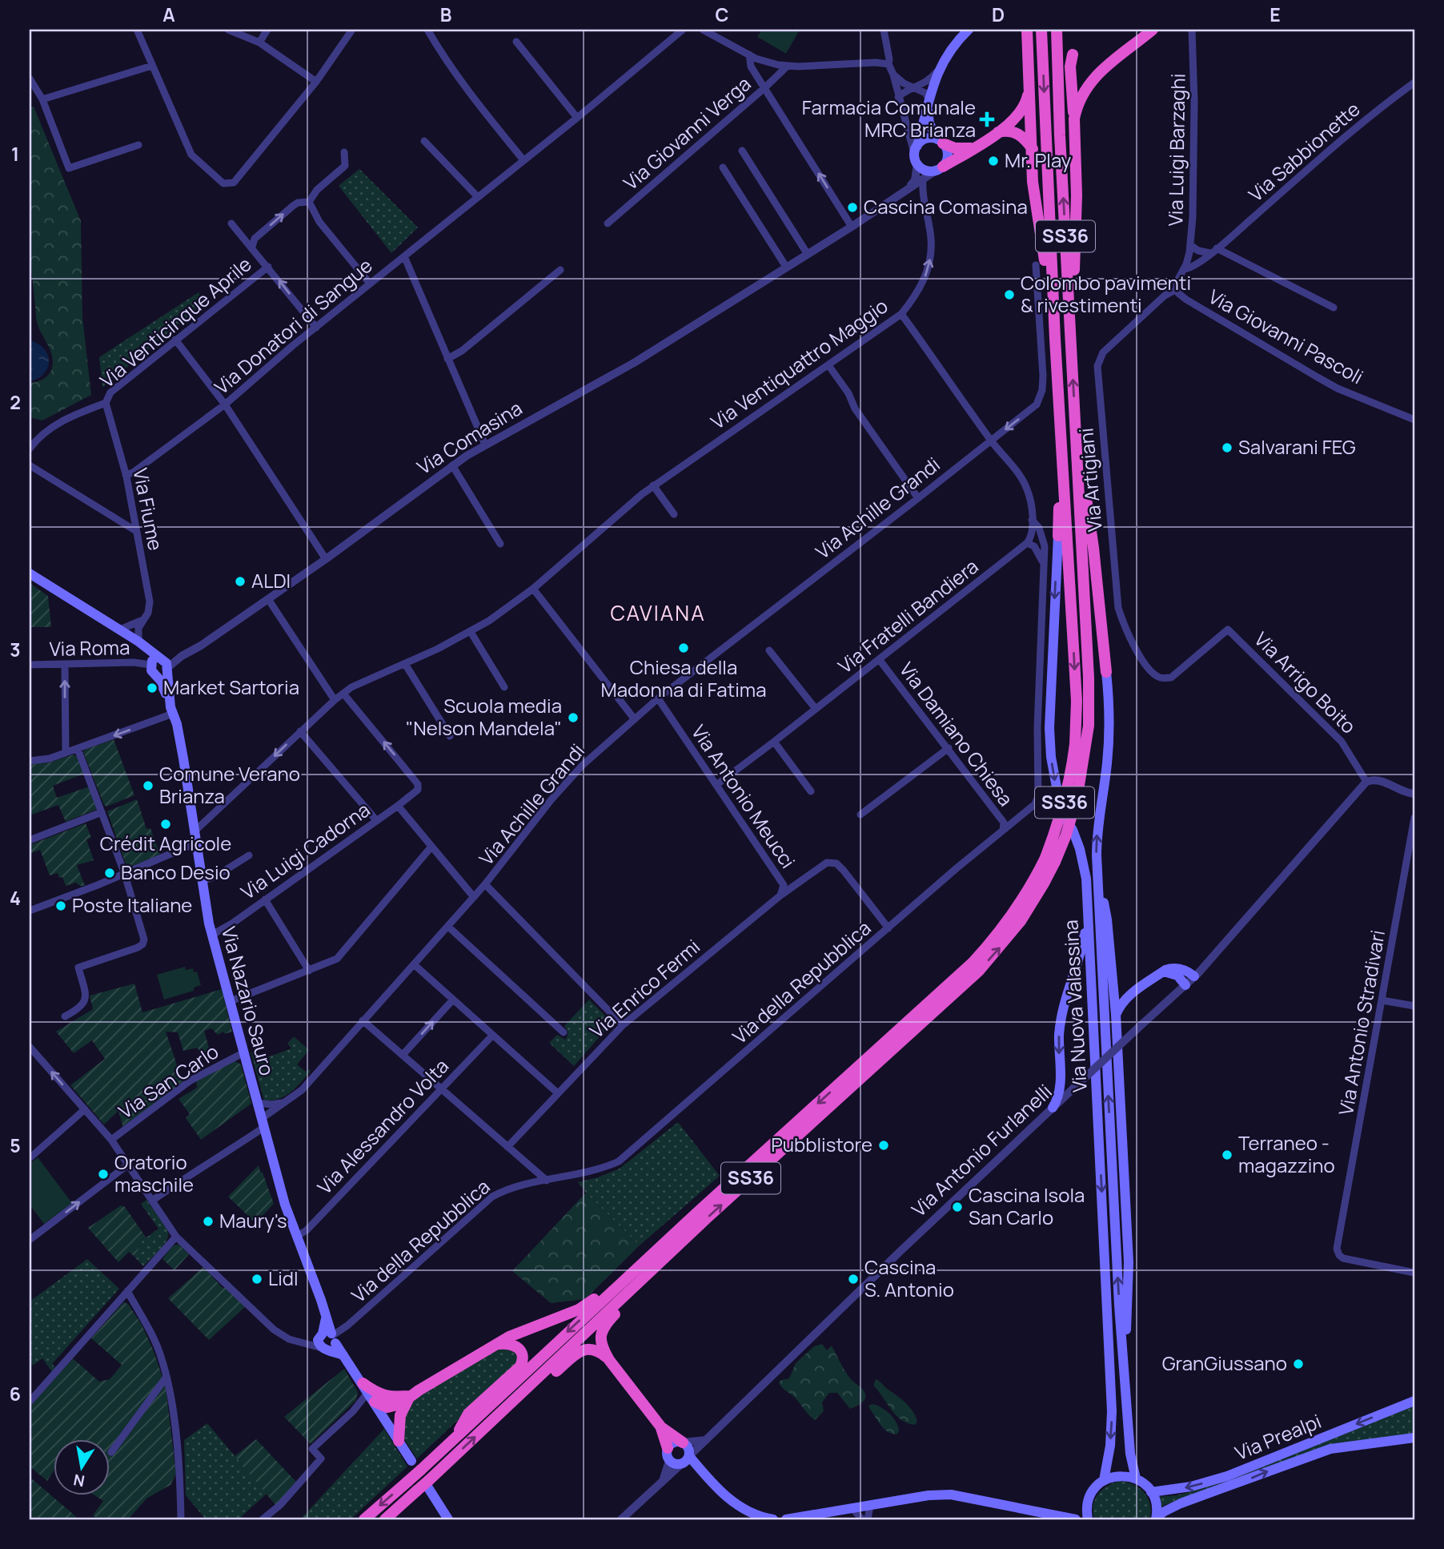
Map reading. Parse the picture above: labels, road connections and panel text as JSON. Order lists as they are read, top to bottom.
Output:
{
  "streets": {
    "highway": ["SS36"],
    "main road": ["Via Nazario Sauro", "Via Nuova Valassina", "Via Prealpi"],
    "street": [
      "Via Giovanni Verga",
      "Via Luigi Barzaghi",
      "Via Sabbionette",
      "Via Venticinque Aprile",
      "Via Donatori di Sangue",
      "Via Giovanni Pascoli",
      "Via Ventiquattro Maggio",
      "Via Comasina",
      "Via Artigiani",
      "Via Achille Grandi",
      "Via Fiume",
      "Via Fratelli Bandiera",
      "Via Roma",
      "Via Arrigo Boito",
      "Via Damiano Chiesa",
      "Via Antonio Meucci",
      "Via Luigi Cadorna",
      "Via della Repubblica",
      "Via Enrico Fermi",
      "Via Antonio Stradivari",
      "Via San Carlo",
      "Via Alessandro Volta",
      "Via Antonio Furlanelli"
    ]
  },
  "crossings": [
    ["Via Luigi Barzaghi", "Via Sabbionette"],
    ["SS36", "Via Nuova Valassina"],
    ["Via Venticinque Aprile", "Via Fiume"],
    ["Via Donatori di Sangue", "Via Fiume"],
    ["Via Giovanni Pascoli", "Via Artigiani"],
    ["Via Ventiquattro Maggio", "Via Comasina"],
    ["Via Ventiquattro Maggio", "Via Luigi Cadorna"],
    ["Via Ventiquattro Maggio", "Via Nazario Sauro"],
    ["Via Comasina", "Via Roma"],
    ["Via Comasina", "Via Nazario Sauro"],
    ["Via Artigiani", "Via Arrigo Boito"],
    ["Via Achille Grandi", "Via Antonio Meucci"],
    ["Via Achille Grandi", "Via Nazario Sauro"],
    ["Via Fratelli Bandiera", "Via Damiano Chiesa"],
    ["Via Fratelli Bandiera", "Via Antonio Meucci"],
    ["Via Roma", "Via Nazario Sauro"],
    ["Via Arrigo Boito", "Via Antonio Furlanelli"],
    ["Via Damiano Chiesa", "Via della Repubblica"],
    ["Via Antonio Meucci", "Via Enrico Fermi"],
    ["Via Luigi Cadorna", "Via Nazario Sauro"],
    ["Via della Repubblica", "Via Enrico Fermi"],
    ["Via della Repubblica", "Via Nazario Sauro"],
    ["Via Nazario Sauro", "Via San Carlo"],
    ["Via Nazario Sauro", "Via Alessandro Volta"]
  ],
  "districts": ["CAVIANA"],
  "places": {
    "health": ["Farmacia Comunale MRC Brianza"],
    "other": [
      "Mr. Play",
      "Cascina Comasina",
      "Colombo pavimenti & rivestimenti",
      "Salvarani FEG",
      "ALDI",
      "Chiesa della Madonna di Fatima",
      "Market Sartoria",
      "Scuola media \"Nelson Mandela\"",
      "Comune Verano Brianza",
      "Crédit Agricole",
      "Banco Desio",
      "Poste Italiane",
      "Pubblistore",
      "Terraneo - magazzino",
      "Oratorio maschile",
      "Cascina Isola San Carlo",
      "Maury's",
      "Lidl",
      "Cascina S. Antonio",
      "GranGiussano"
    ]
  },
  "north": "bottom",
  "grid": {
    "columns": [
      "A",
      "B",
      "C",
      "D",
      "E"
    ],
    "rows": [
      "1",
      "2",
      "3",
      "4",
      "5",
      "6"
    ]
  }
}
